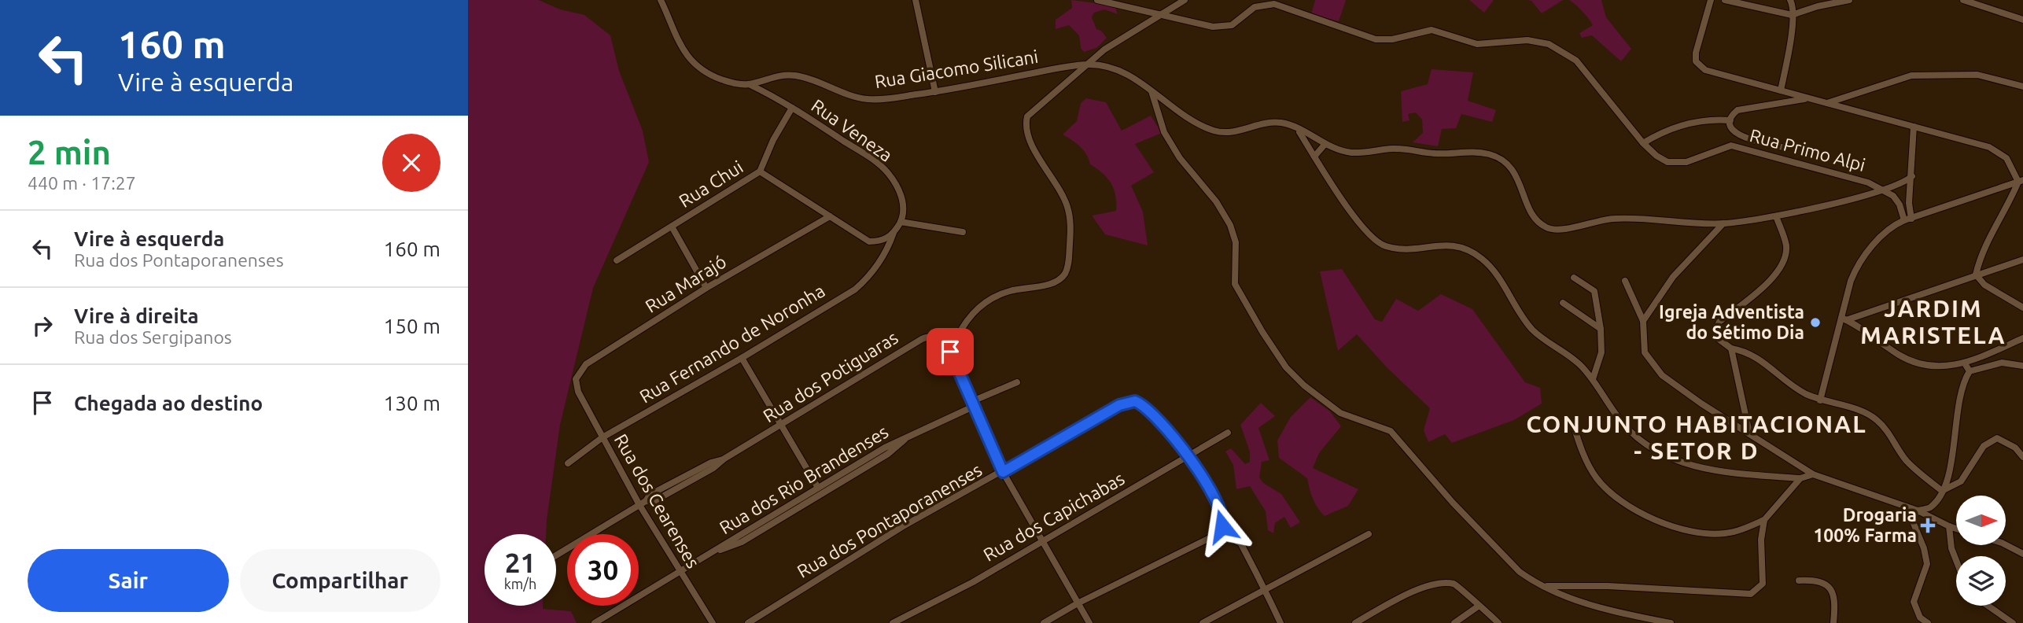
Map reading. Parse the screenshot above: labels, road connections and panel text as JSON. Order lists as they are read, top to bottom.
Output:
{
  "streets": {
    "street": [
      "Rua Giacomo Silicani",
      "Rua Veneza",
      "Rua Primo Alpi",
      "Rua Chui",
      "Rua Marajó",
      "Rua Fernando de Noronha",
      "Rua dos Potiguaras",
      "Rua dos Rio Brandenses",
      "Rua dos Cearenses",
      "Rua dos Capichabas",
      "Rua dos Pontaporanenses"
    ]
  },
  "crossings": [
    ["Rua Giacomo Silicani", "Rua Veneza"],
    ["Rua Veneza", "Rua Chui"],
    ["Rua Marajó", "Rua dos Cearenses"],
    ["Rua Fernando de Noronha", "Rua dos Cearenses"],
    ["Rua dos Potiguaras", "Rua dos Cearenses"],
    ["Rua dos Capichabas", "Rua dos Pontaporanenses"]
  ],
  "districts": ["JARDIM MARISTELA", "CONJUNTO HABITACIONAL - SETOR D"],
  "places": {
    "other": ["Igreja Adventista do Sétimo Dia"],
    "health": ["Drogaria 100% Farma"]
  },
  "north": "right",
  "page": {
    "turn": ["160 m", "Vire à esquerda"],
    "heading": ["2 min", "440 m · 17:27"],
    "list": [
      {
        "name": "Vire à esquerda",
        "note": "Rua dos Pontaporanenses",
        "value": "160 m"
      },
      {
        "name": "Vire à direita",
        "note": "Rua dos Sergipanos",
        "value": "150 m"
      },
      {
        "name": "Chegada ao destino",
        "value": "130 m"
      }
    ],
    "speed": "21 km/h",
    "limit": "30",
    "buttons": ["Sair", "Compartilhar"]
  }
}
